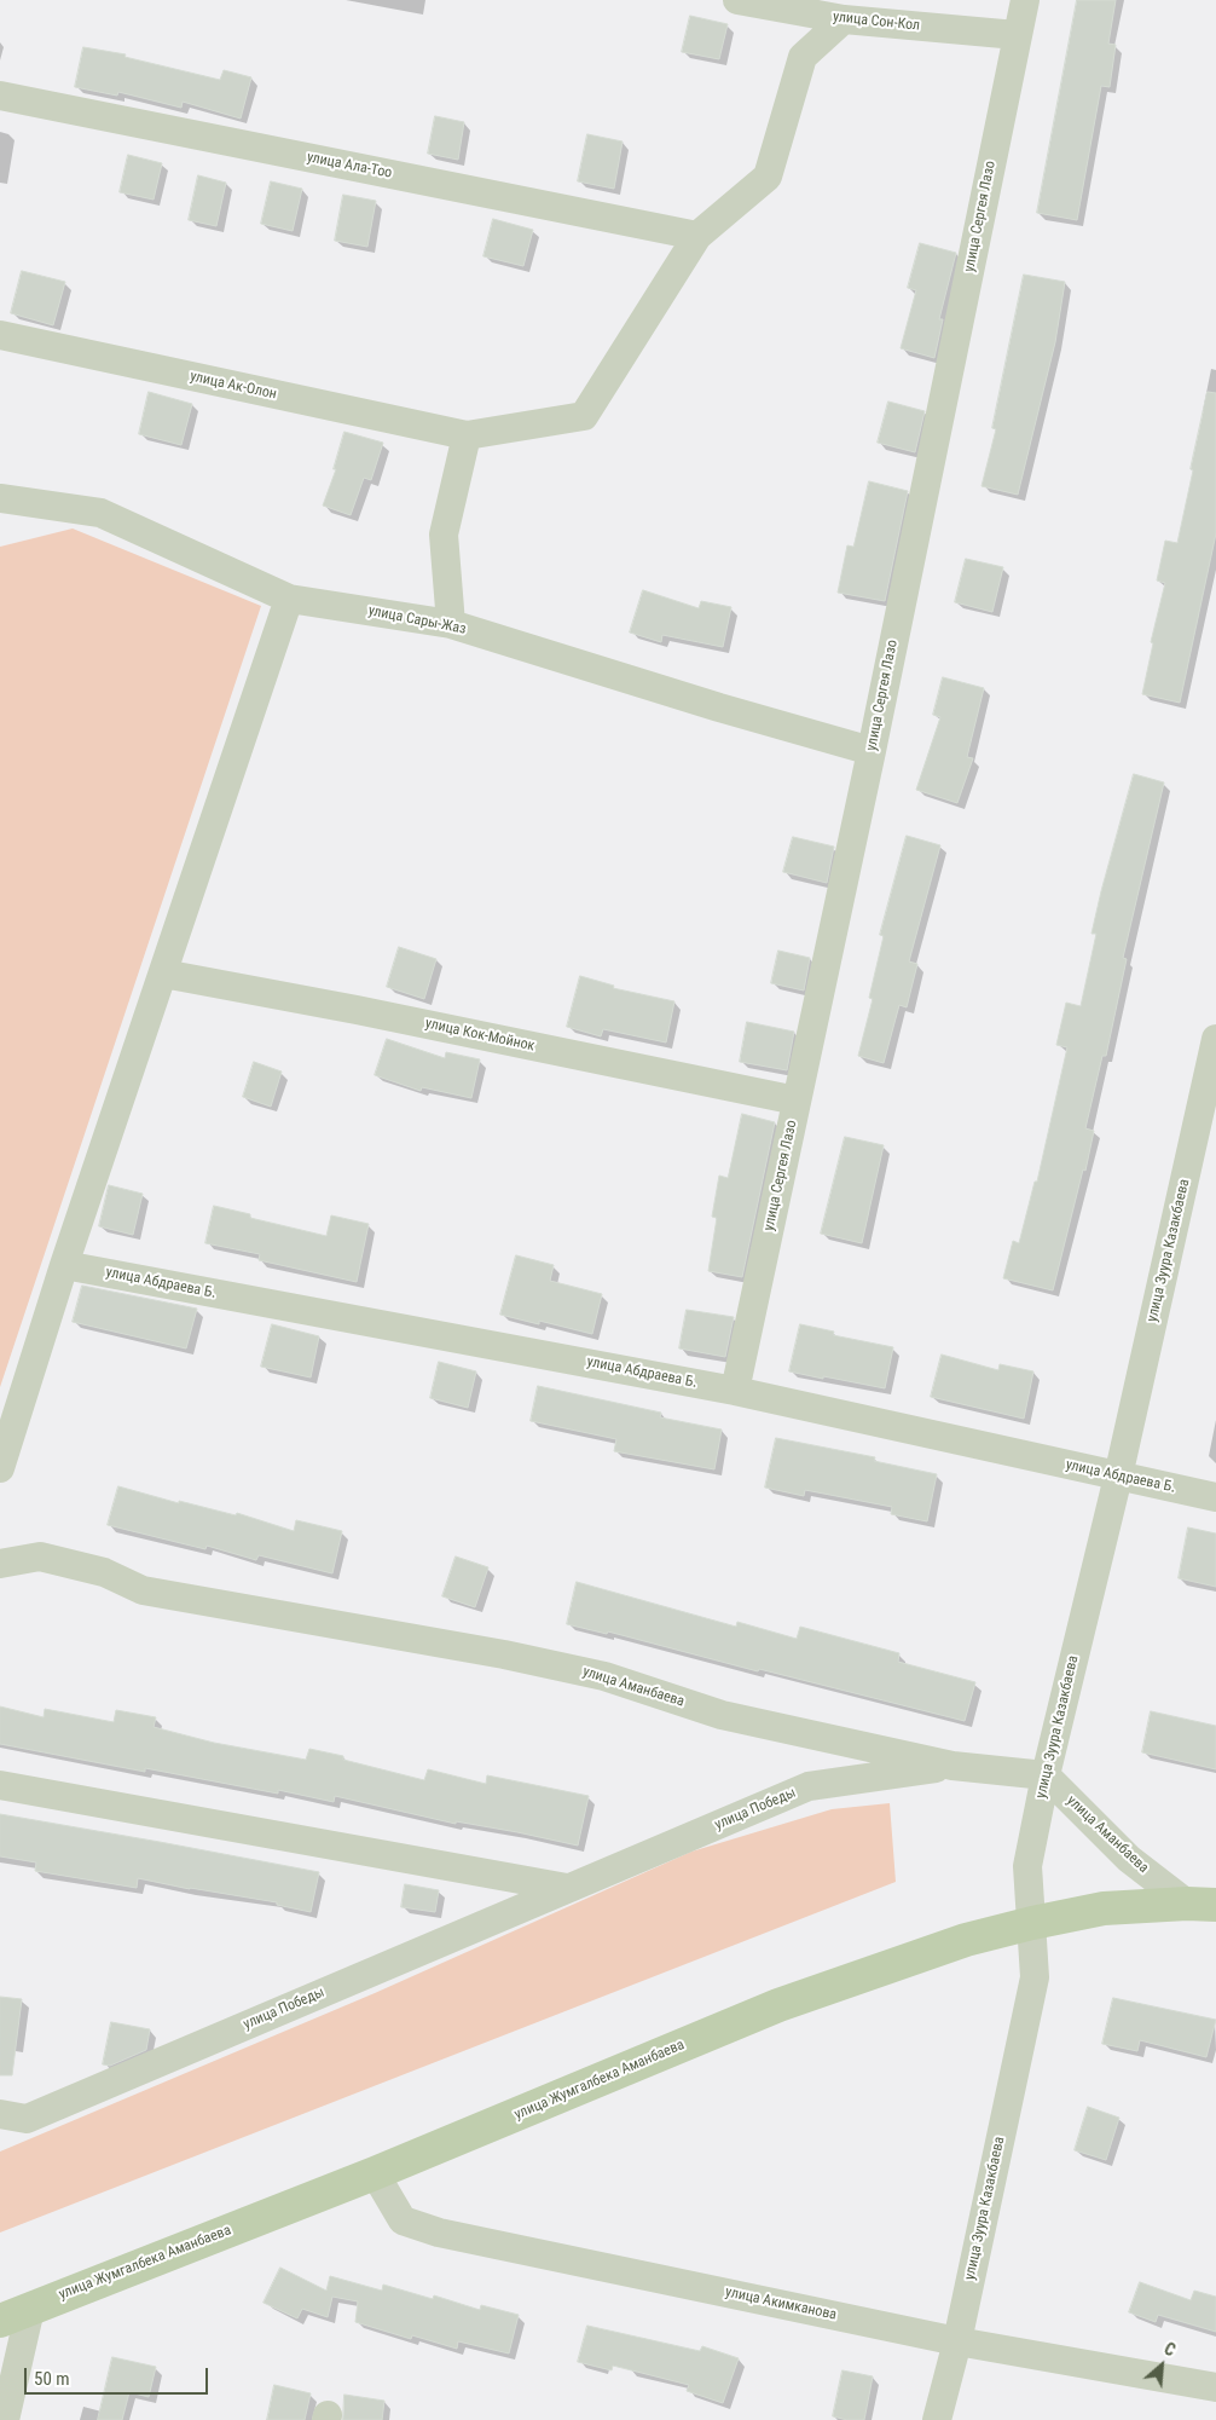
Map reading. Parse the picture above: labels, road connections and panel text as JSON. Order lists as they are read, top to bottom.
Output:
{
  "streets": {
    "main road": ["улица Жумгалбека Аманбаева"],
    "street": [
      "улица Сон-Кол",
      "улица Ала-Тоо",
      "улица Сергея Лазо",
      "улица Ак-Олон",
      "улица Сары-Жаз",
      "улица Кок-Мойнок",
      "улица Зуура Казакбаева",
      "улица Абдраева Б.",
      "улица Аманбаева",
      "улица Победы",
      "улица Акимканова"
    ]
  },
  "crossings": [
    ["улица Сон-Кол", "улица Сергея Лазо"],
    ["улица Сергея Лазо", "улица Сары-Жаз"],
    ["улица Сергея Лазо", "улица Кок-Мойнок"],
    ["улица Сергея Лазо", "улица Абдраева Б."],
    ["улица Зуура Казакбаева", "улица Абдраева Б."],
    ["улица Зуура Казакбаева", "улица Аманбаева"],
    ["улица Зуура Казакбаева", "улица Жумгалбека Аманбаева"],
    ["улица Зуура Казакбаева", "улица Акимканова"],
    ["улица Аманбаева", "улица Победы"],
    ["улица Аманбаева", "улица Жумгалбека Аманбаева"],
    ["улица Жумгалбека Аманбаева", "улица Акимканова"]
  ],
  "scale_bar": "50 m",
  "north": "top right"
}
